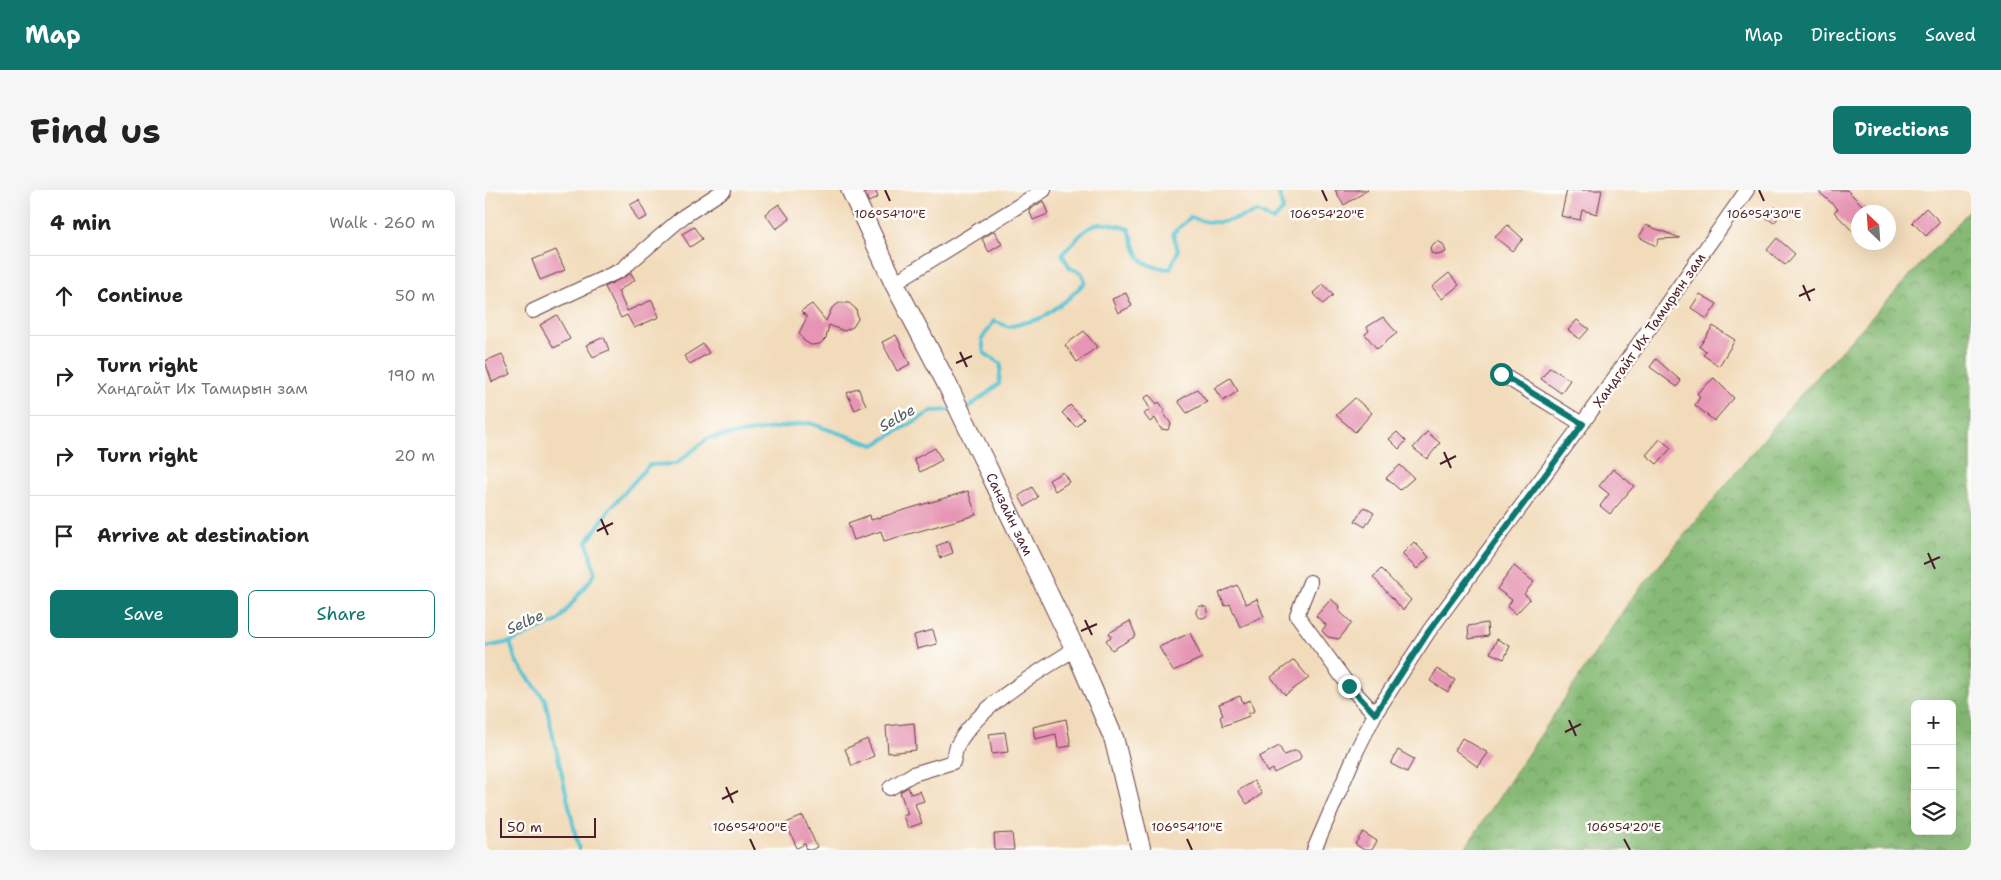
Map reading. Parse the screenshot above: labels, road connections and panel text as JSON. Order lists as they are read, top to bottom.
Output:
{
  "streets": {
    "main road": ["Санзайн зам"],
    "street": ["Хандгайт Их Тамирын зам"]
  },
  "water": ["Selbe"],
  "scale_bar": "50 m",
  "north": "top left",
  "page": {
    "header": "Map",
    "nav": ["Map", "Directions", "Saved"],
    "buttons": [
      "Directions",
      ["Save", "Share"]
    ],
    "title": "Find us",
    "heading": ["4 min", "Walk · 260 m"],
    "list": [
      ["Continue", "50 m"],
      ["Turn right", "Хандгайт Их Тамирын зам", "190 m"],
      ["Turn right", "20 m"],
      "Arrive at destination"
    ],
    "map_buttons": ["+", "−"],
    "scale": "50 m"
  },
  "coordinates": [
    "106°54'30\"E",
    "106°54'10\"E",
    "106°54'20\"E",
    "106°54'00\"E"
  ]
}
